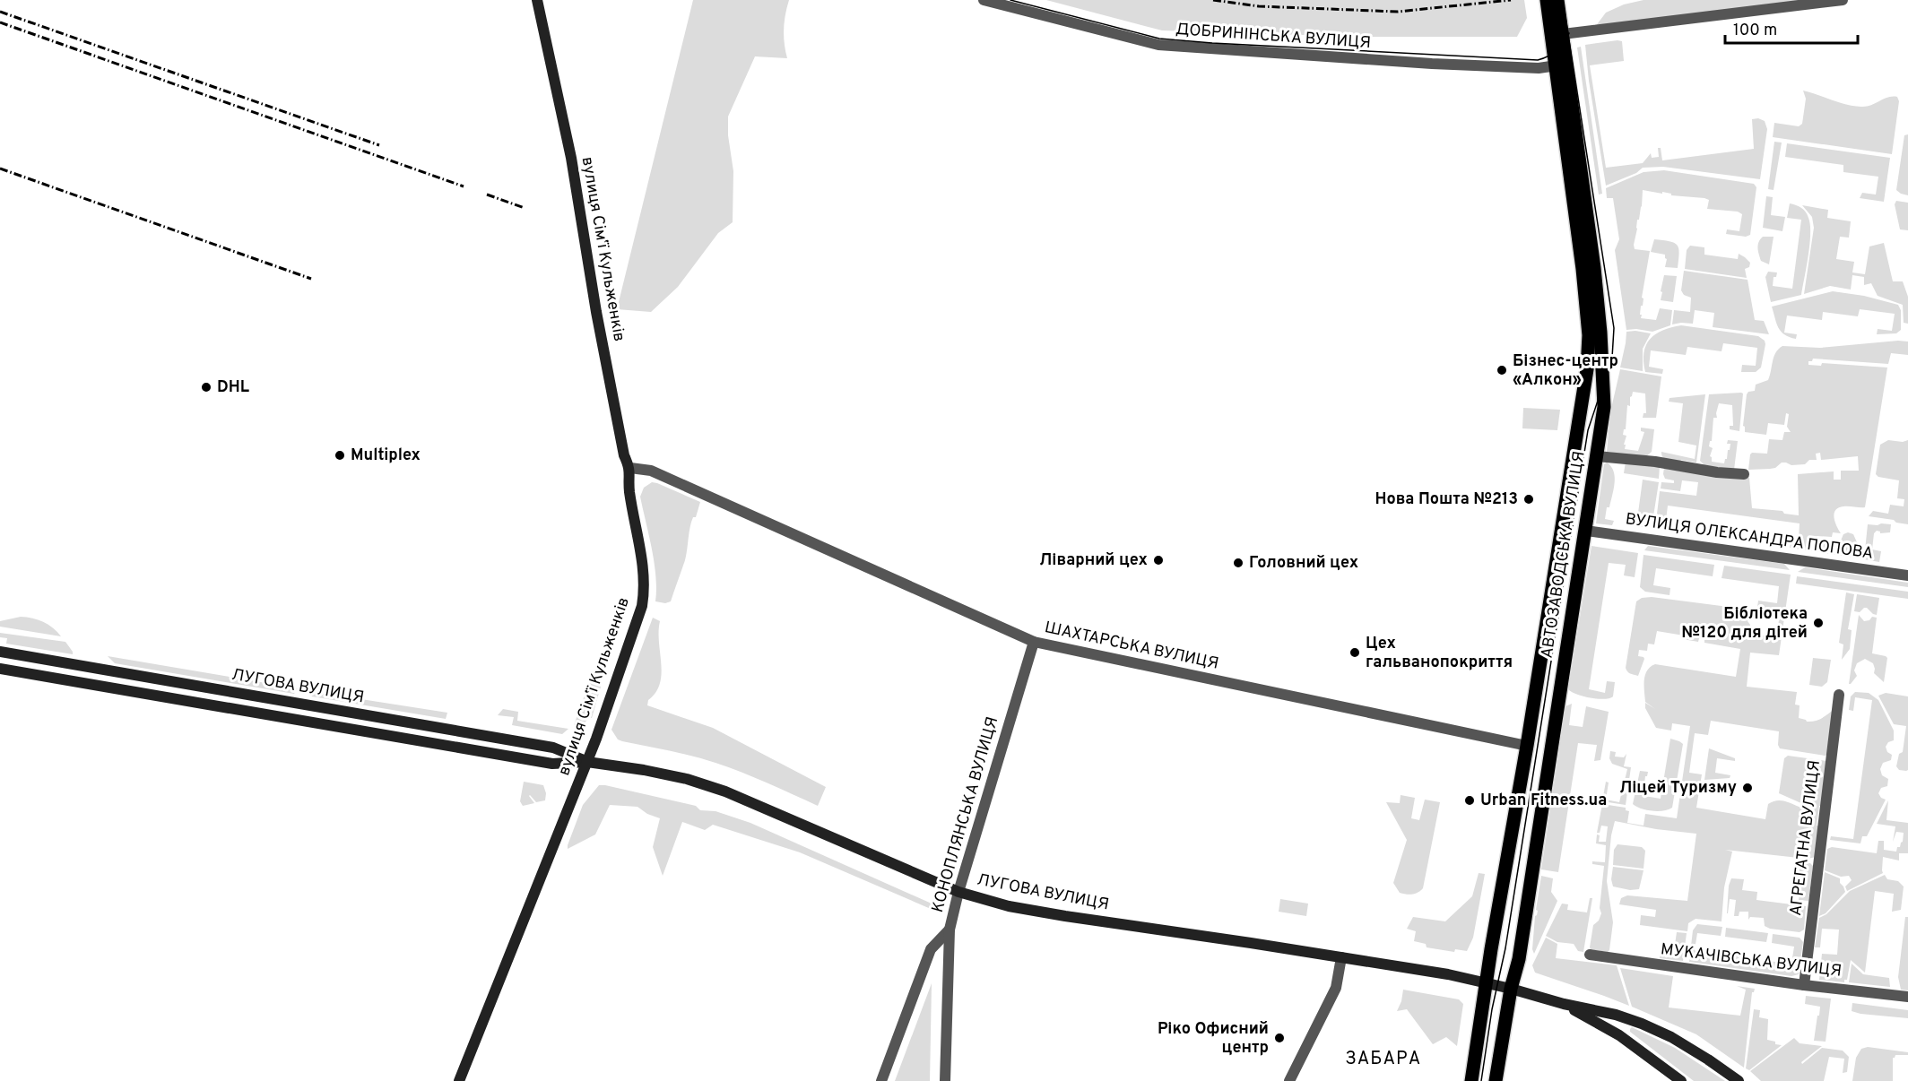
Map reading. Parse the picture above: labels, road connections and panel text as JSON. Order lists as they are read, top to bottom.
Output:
{
  "streets": {
    "main road": ["вулиця Сімʼї Кульженків", "АВТОЗАВОДСЬКА ВУЛИЦЯ", "ЛУГОВА ВУЛИЦЯ"],
    "street": [
      "ДОБРИНІНСЬКА ВУЛИЦЯ",
      "ВУЛИЦЯ ОЛЕКСАНДРА ПОПОВА",
      "ШАХТАРСЬКА ВУЛИЦЯ",
      "КОНОПЛЯНСЬКА ВУЛИЦЯ",
      "АГРЕГАТНА ВУЛИЦЯ",
      "МУКАЧІВСЬКА ВУЛИЦЯ"
    ]
  },
  "crossings": [
    ["ДОБРИНІНСЬКА ВУЛИЦЯ", "АВТОЗАВОДСЬКА ВУЛИЦЯ"],
    ["вулиця Сімʼї Кульженків", "ШАХТАРСЬКА ВУЛИЦЯ"],
    ["вулиця Сімʼї Кульженків", "ЛУГОВА ВУЛИЦЯ"],
    ["ВУЛИЦЯ ОЛЕКСАНДРА ПОПОВА", "АВТОЗАВОДСЬКА ВУЛИЦЯ"],
    ["АВТОЗАВОДСЬКА ВУЛИЦЯ", "ШАХТАРСЬКА ВУЛИЦЯ"],
    ["АВТОЗАВОДСЬКА ВУЛИЦЯ", "ЛУГОВА ВУЛИЦЯ"],
    ["ШАХТАРСЬКА ВУЛИЦЯ", "КОНОПЛЯНСЬКА ВУЛИЦЯ"],
    ["ЛУГОВА ВУЛИЦЯ", "КОНОПЛЯНСЬКА ВУЛИЦЯ"],
    ["АГРЕГАТНА ВУЛИЦЯ", "МУКАЧІВСЬКА ВУЛИЦЯ"]
  ],
  "districts": ["ЗАБАРА"],
  "places": [
    "Бізнес-центр «Алкон»",
    "DHL",
    "Multiplex",
    "Нова Пошта №213",
    "Ліварний цех",
    "Головний цех",
    "Бібліотека №120 для дітей",
    "Цех гальванопокриття",
    "Ліцей Туризму",
    "Urban Fitness.ua",
    "Ріко Офисний центр"
  ],
  "scale_bar": "100 m"
}
